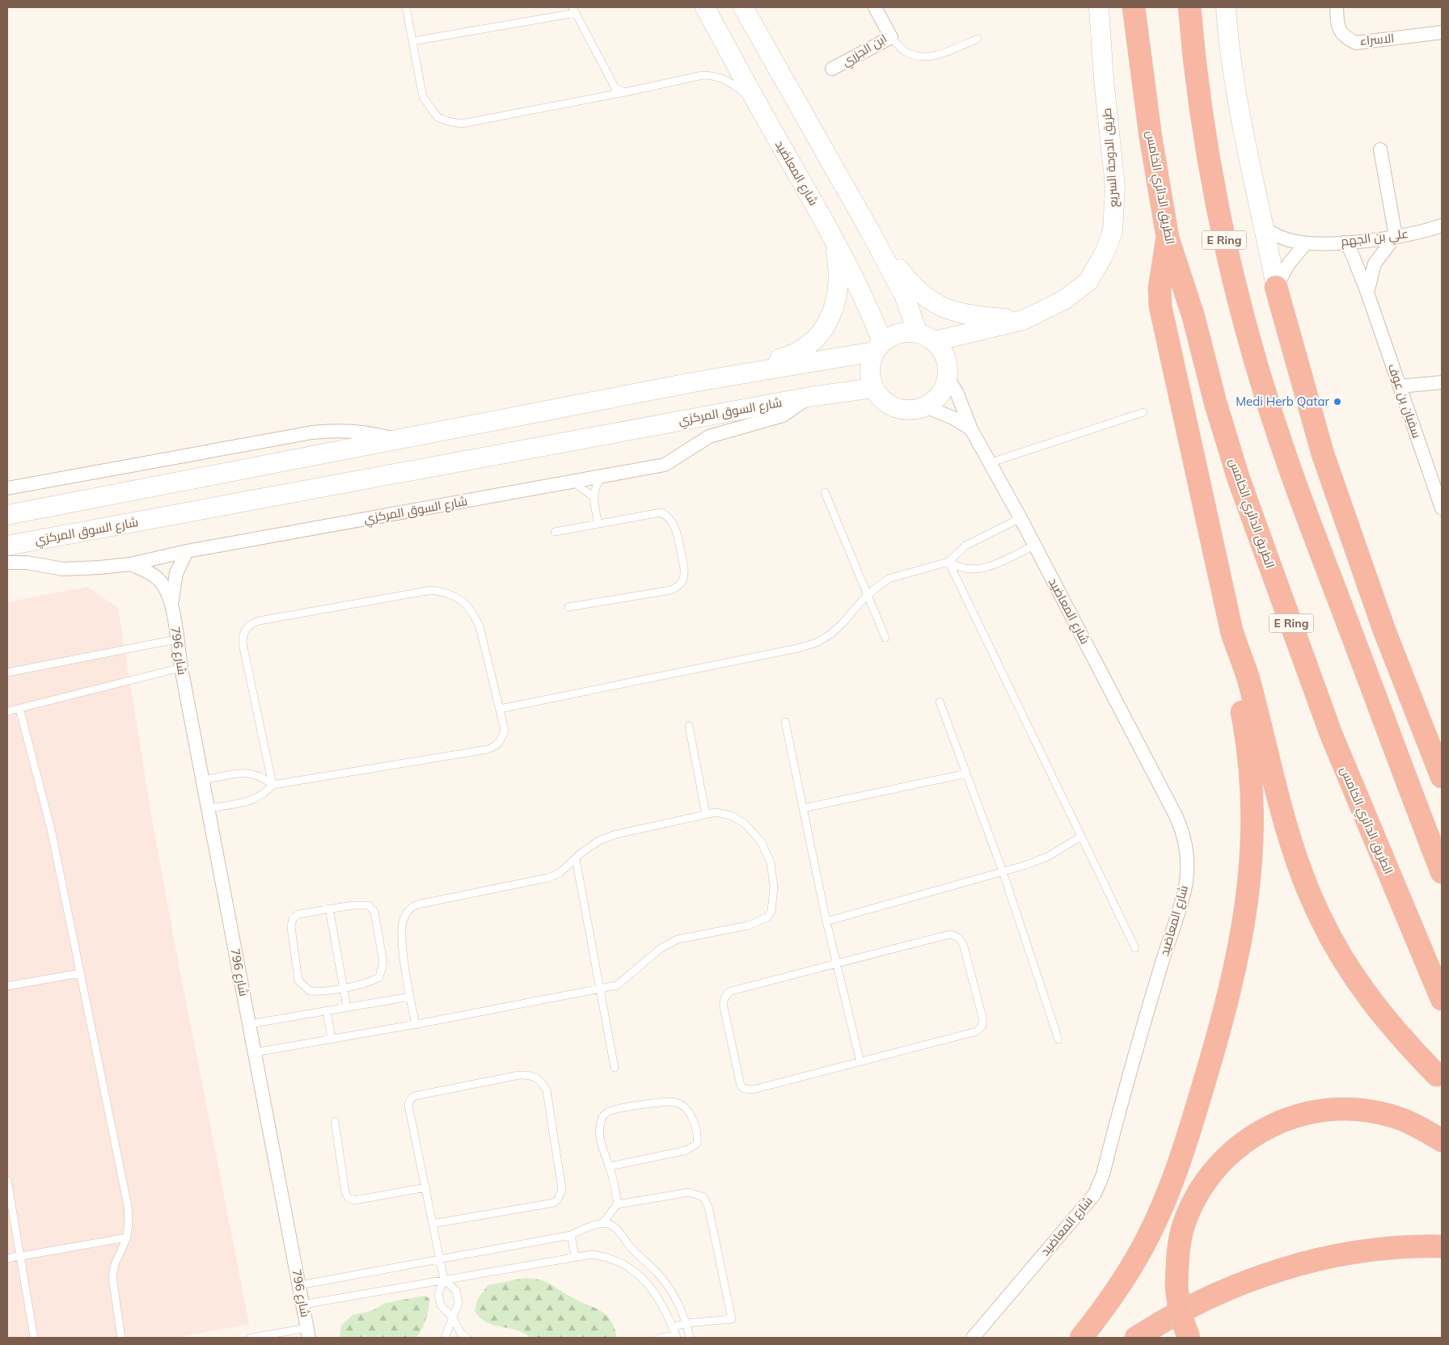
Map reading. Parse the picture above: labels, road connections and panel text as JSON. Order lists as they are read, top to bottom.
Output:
{
  "streets": {
    "highway": ["الطريق الدائري الخامس", "E Ring"],
    "main road": ["طريق الدوحة السريع", "شارع المعاضيد", "شارع السوق المركزي"],
    "street": [
      "الاسراء",
      "ابن الجزري",
      "علي بن الجهم",
      "سفيان بن عوف",
      "شارع 796"
    ]
  },
  "crossings": [
    ["طريق الدوحة السريع", "شارع المعاضيد"],
    ["طريق الدوحة السريع", "شارع السوق المركزي"],
    ["شارع المعاضيد", "شارع السوق المركزي"],
    ["علي بن الجهم", "سفيان بن عوف"],
    ["شارع السوق المركزي", "شارع 796"]
  ],
  "places": ["Medi Herb Qatar"]
}
